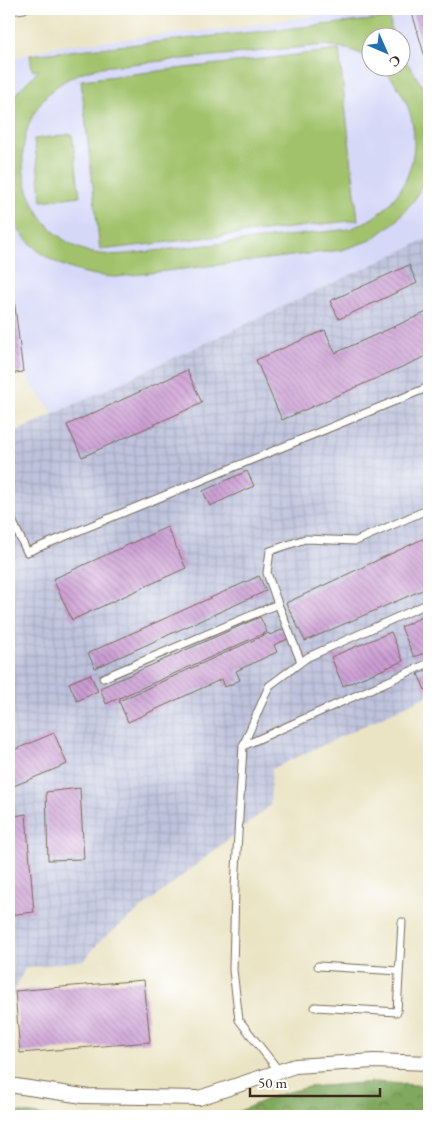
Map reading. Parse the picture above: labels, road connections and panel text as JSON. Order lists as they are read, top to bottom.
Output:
{
  "scale_bar": "50 m",
  "north": "bottom right"
}
